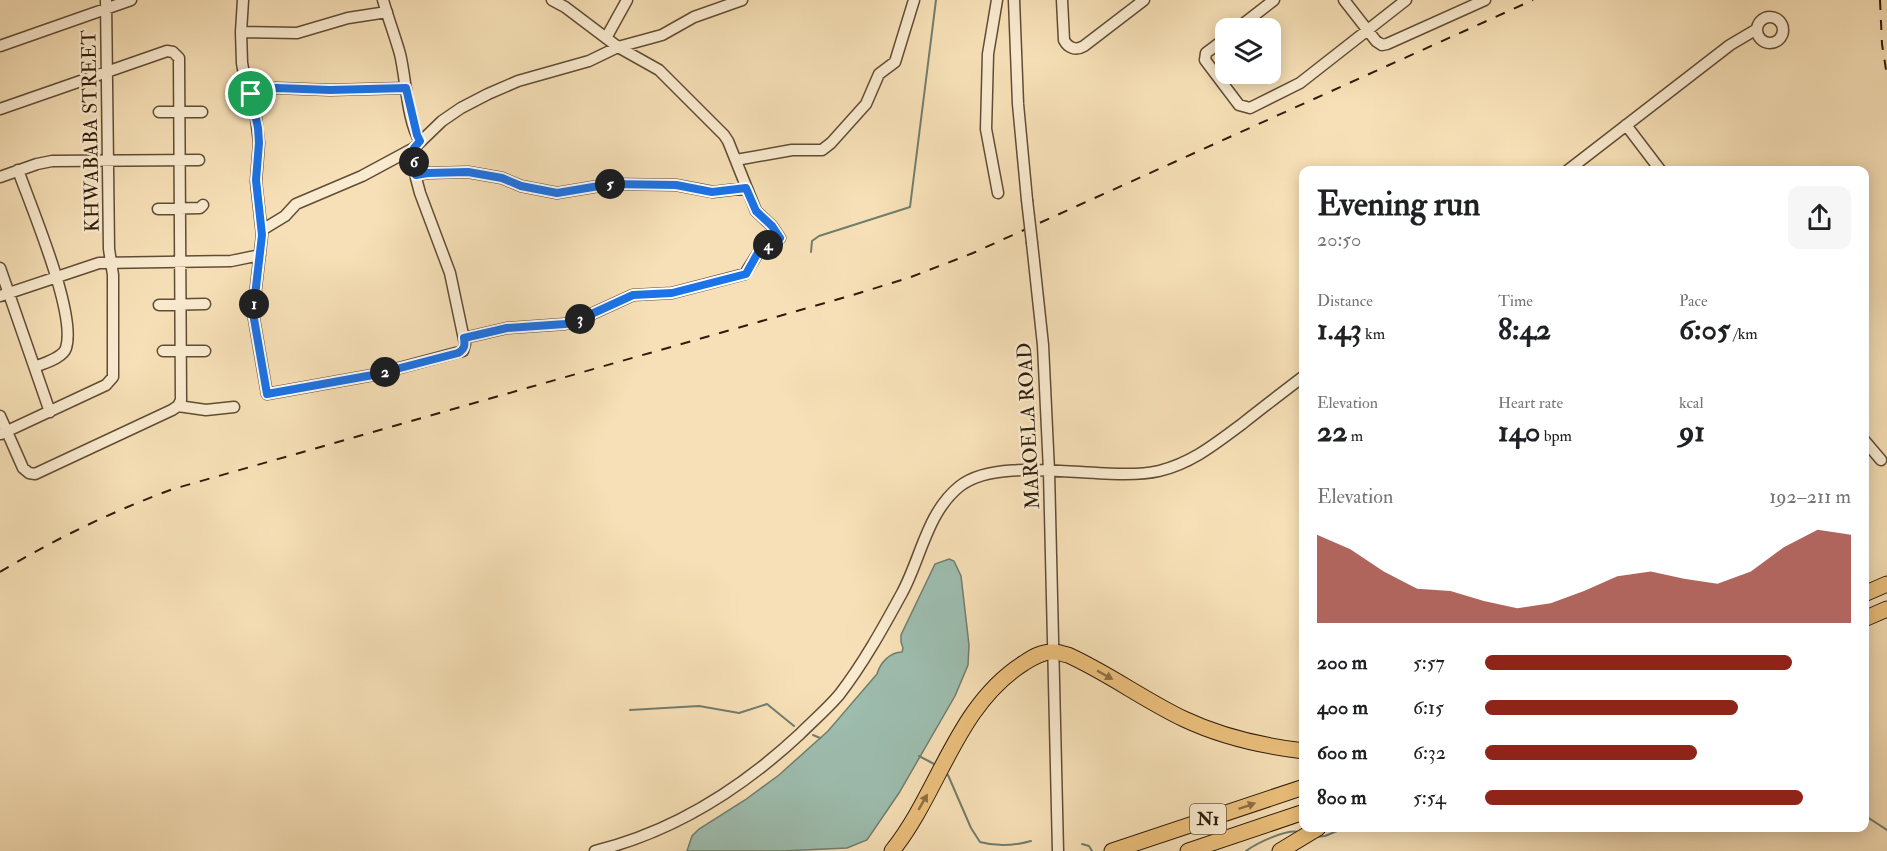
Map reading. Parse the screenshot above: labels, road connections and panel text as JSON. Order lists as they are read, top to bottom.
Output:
{
  "streets": {
    "highway": ["N1"],
    "street": ["KHWABABA STREET", "MAROELA ROAD"]
  },
  "page": {
    "pins": [
      "6",
      "5",
      "4",
      "1",
      "3",
      "2"
    ],
    "heading": ["Evening run", "20:50"],
    "stats": [
      ["Distance", "1.43 km"],
      ["Time", "8:42"],
      ["Pace", "6:05 /km"],
      ["Elevation", "22 m"],
      ["Heart rate", "140 bpm"],
      ["kcal", "91"]
    ],
    "chart": ["Elevation", "192–211 m"],
    "list": [
      {
        "name": "200 m",
        "note": "5:57"
      },
      {
        "name": "400 m",
        "note": "6:15"
      },
      {
        "name": "600 m",
        "note": "6:32"
      },
      {
        "name": "800 m",
        "note": "5:54"
      }
    ]
  }
}
